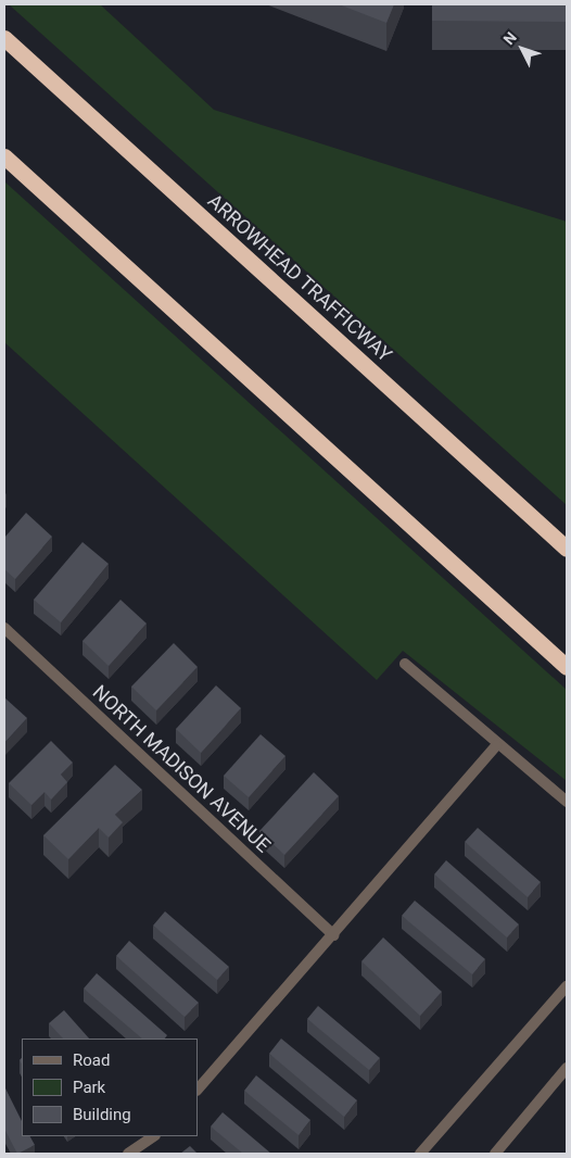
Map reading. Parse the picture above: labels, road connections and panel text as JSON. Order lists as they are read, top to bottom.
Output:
{
  "streets": {
    "highway": ["ARROWHEAD TRAFFICWAY"],
    "street": ["NORTH MADISON AVENUE"]
  },
  "legend": ["Road", "Park", "Building"],
  "north": "top left"
}
